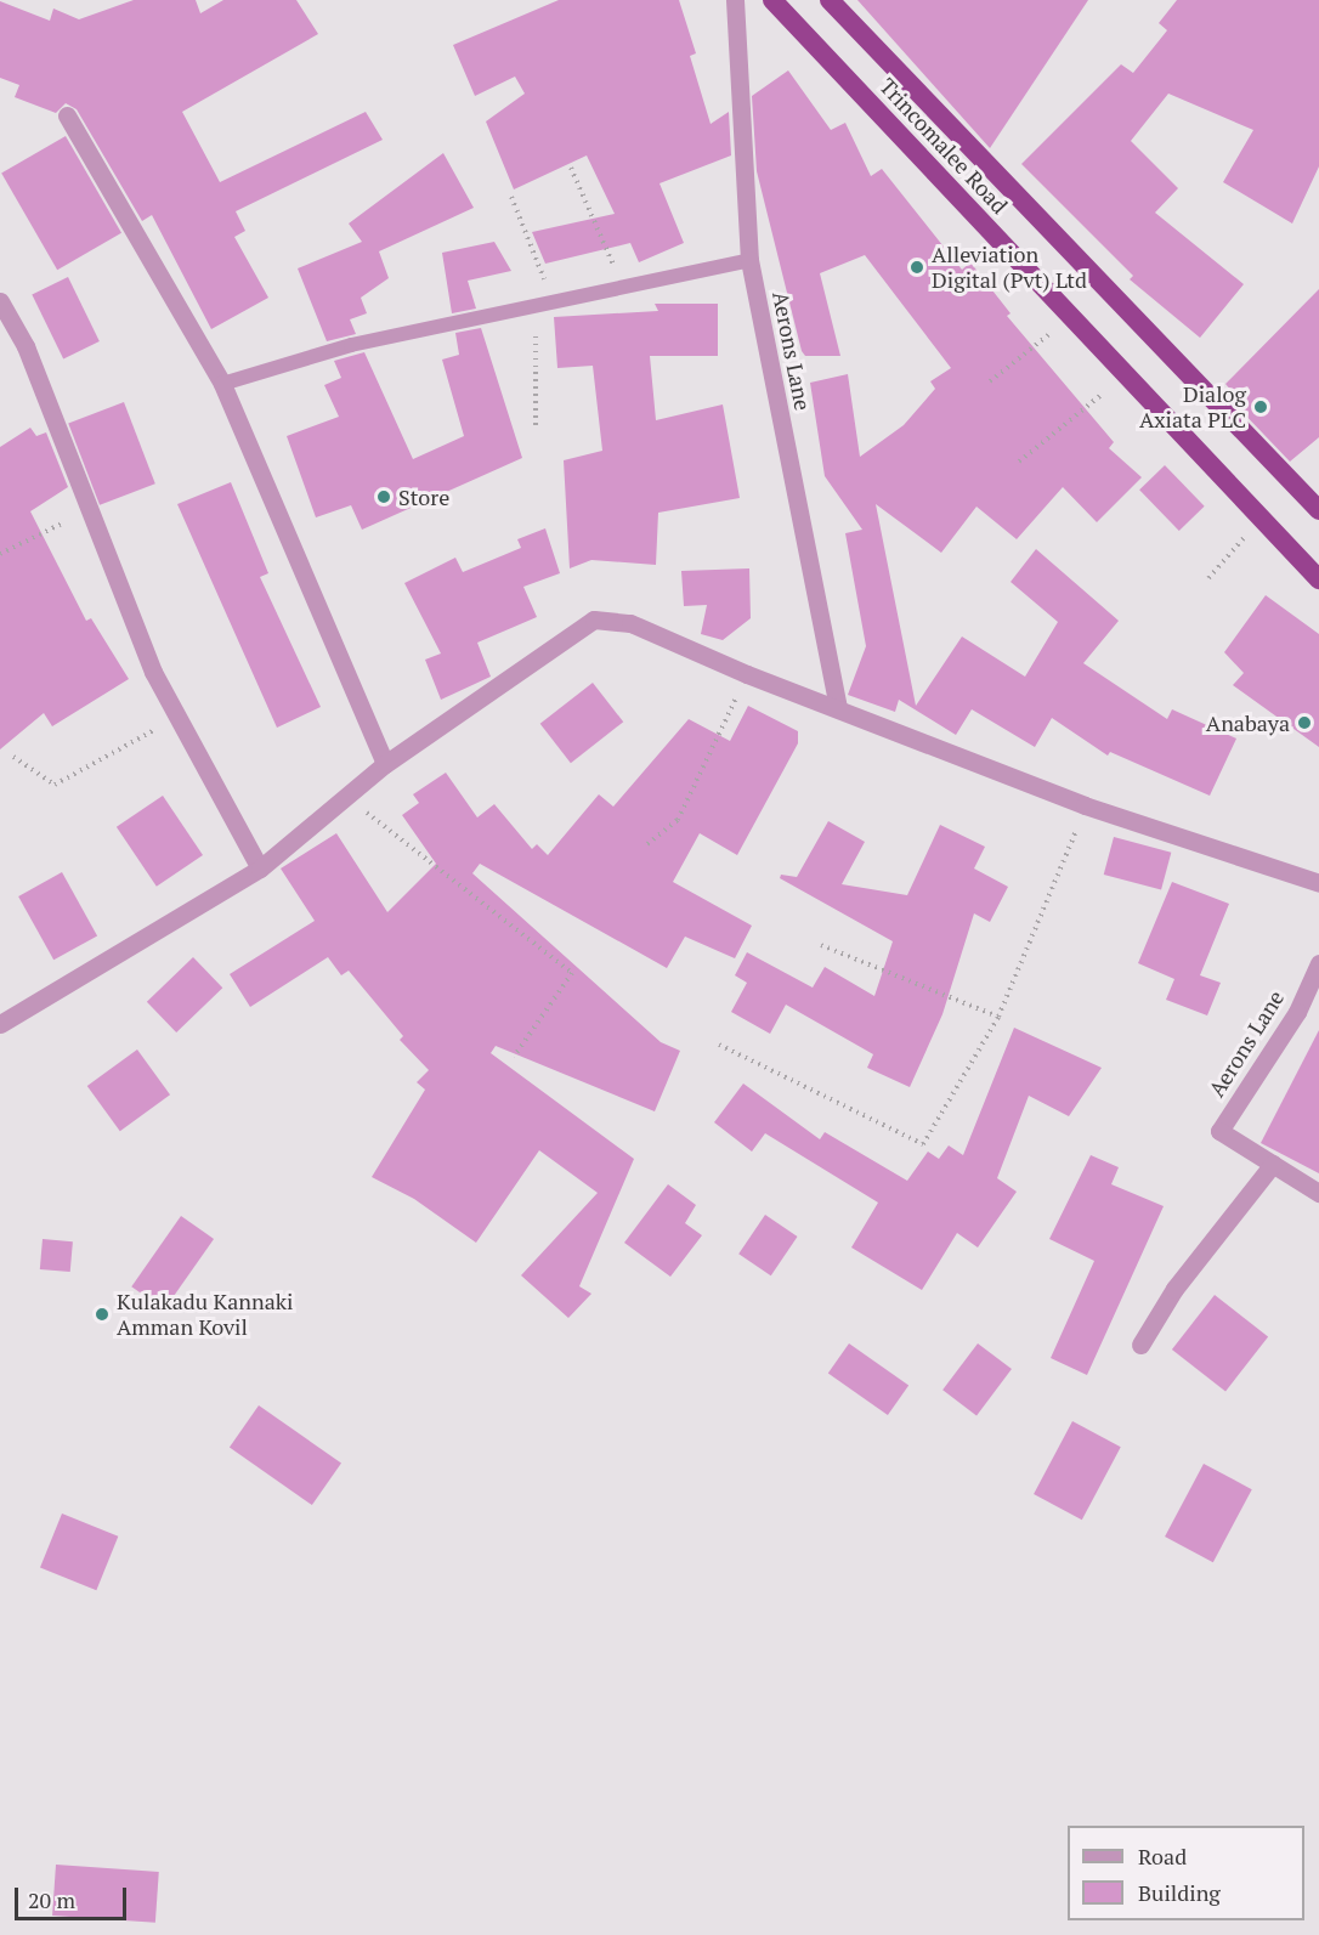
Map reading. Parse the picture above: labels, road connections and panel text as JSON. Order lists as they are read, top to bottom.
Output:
{
  "streets": {
    "highway": ["Trincomalee Road"],
    "street": ["Aerons Lane"]
  },
  "places": [
    "Alleviation Digital (Pvt) Ltd",
    "Dialog Axiata PLC",
    "Store",
    "Anabaya",
    "Kulakadu Kannaki Amman Kovil"
  ],
  "legend": ["Road", "Building"],
  "scale_bar": "20 m"
}
